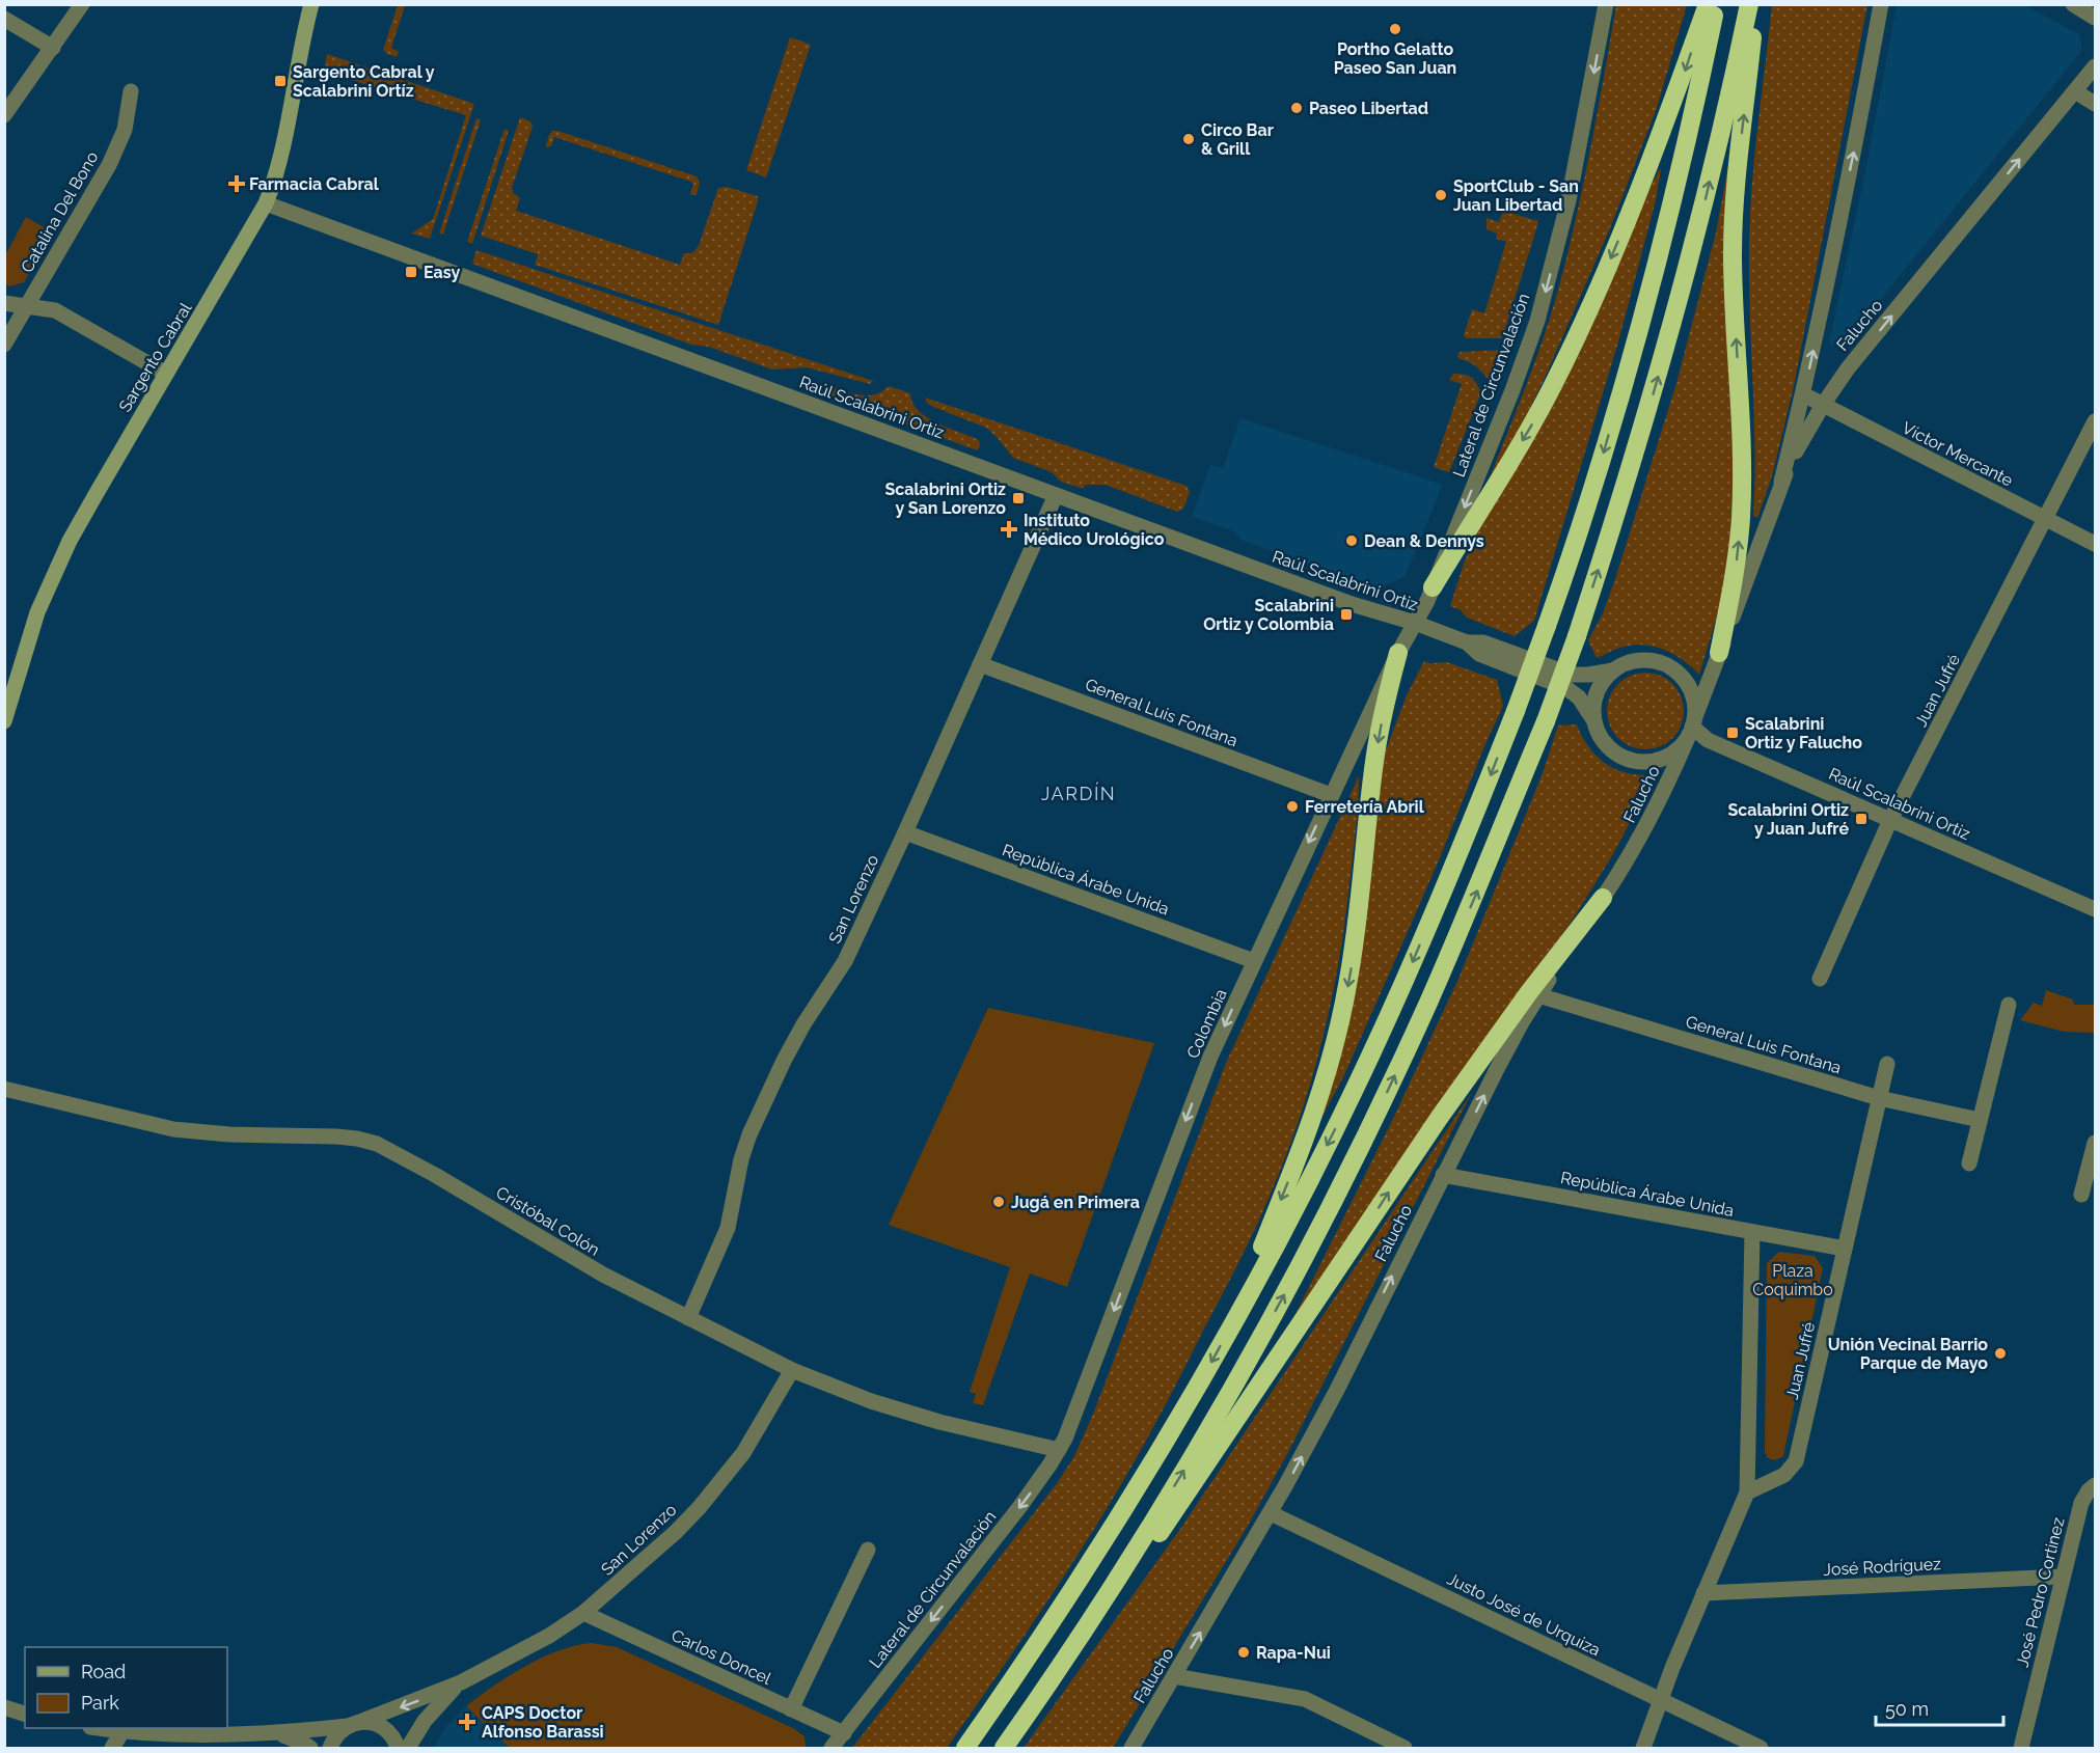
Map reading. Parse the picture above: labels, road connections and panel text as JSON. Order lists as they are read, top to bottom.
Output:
{
  "streets": {
    "main road": ["Sargento Cabral"],
    "street": [
      "Catalina Del Bono",
      "Falucho",
      "Lateral de Circunvalación",
      "Raúl Scalabrini Ortiz",
      "Víctor Mercante",
      "Juan Jufré",
      "General Luis Fontana",
      "República Árabe Unida",
      "San Lorenzo",
      "Colombia",
      "Cristóbal Colón",
      "José Rodríguez",
      "José Pedro Cortinez",
      "Justo José de Urquiza",
      "Carlos Doncel"
    ]
  },
  "crossings": [
    ["Falucho", "Raúl Scalabrini Ortiz"],
    ["Falucho", "Víctor Mercante"],
    ["Falucho", "General Luis Fontana"],
    ["Falucho", "República Árabe Unida"],
    ["Falucho", "Justo José de Urquiza"],
    ["Sargento Cabral", "Raúl Scalabrini Ortiz"],
    ["Lateral de Circunvalación", "Raúl Scalabrini Ortiz"],
    ["Lateral de Circunvalación", "Colombia"],
    ["Lateral de Circunvalación", "Cristóbal Colón"],
    ["Lateral de Circunvalación", "Carlos Doncel"],
    ["Raúl Scalabrini Ortiz", "Juan Jufré"],
    ["Raúl Scalabrini Ortiz", "San Lorenzo"],
    ["Raúl Scalabrini Ortiz", "Colombia"],
    ["Víctor Mercante", "Juan Jufré"],
    ["Juan Jufré", "General Luis Fontana"],
    ["Juan Jufré", "República Árabe Unida"],
    ["General Luis Fontana", "San Lorenzo"],
    ["General Luis Fontana", "Colombia"],
    ["República Árabe Unida", "San Lorenzo"],
    ["República Árabe Unida", "Colombia"],
    ["San Lorenzo", "Cristóbal Colón"],
    ["San Lorenzo", "Carlos Doncel"],
    ["Colombia", "Cristóbal Colón"],
    ["José Rodríguez", "José Pedro Cortinez"]
  ],
  "one_way": ["Falucho", "Lateral de Circunvalación", "Colombia"],
  "districts": ["JARDÍN"],
  "parks": ["Plaza Coquimbo"],
  "places": {
    "other": [
      "Portho Gelatto Paseo San Juan",
      "Paseo Libertad",
      "Circo Bar & Grill",
      "SportClub - San Juan Libertad",
      "Dean & Dennys",
      "Ferretería Abril",
      "Jugá en Primera",
      "Unión Vecinal Barrio Parque de Mayo",
      "Rapa-Nui"
    ],
    "transit": [
      "Sargento Cabral y Scalabrini Ortíz",
      "Easy",
      "Scalabrini Ortiz y San Lorenzo",
      "Scalabrini Ortiz y Colombia",
      "Scalabrini Ortiz y Falucho",
      "Scalabrini Ortiz y Juan Jufré"
    ],
    "health": ["Farmacia Cabral", "Instituto Médico Urológico", "CAPS Doctor Alfonso Barassi"]
  },
  "legend": ["Road", "Park"],
  "scale_bar": "50 m"
}
